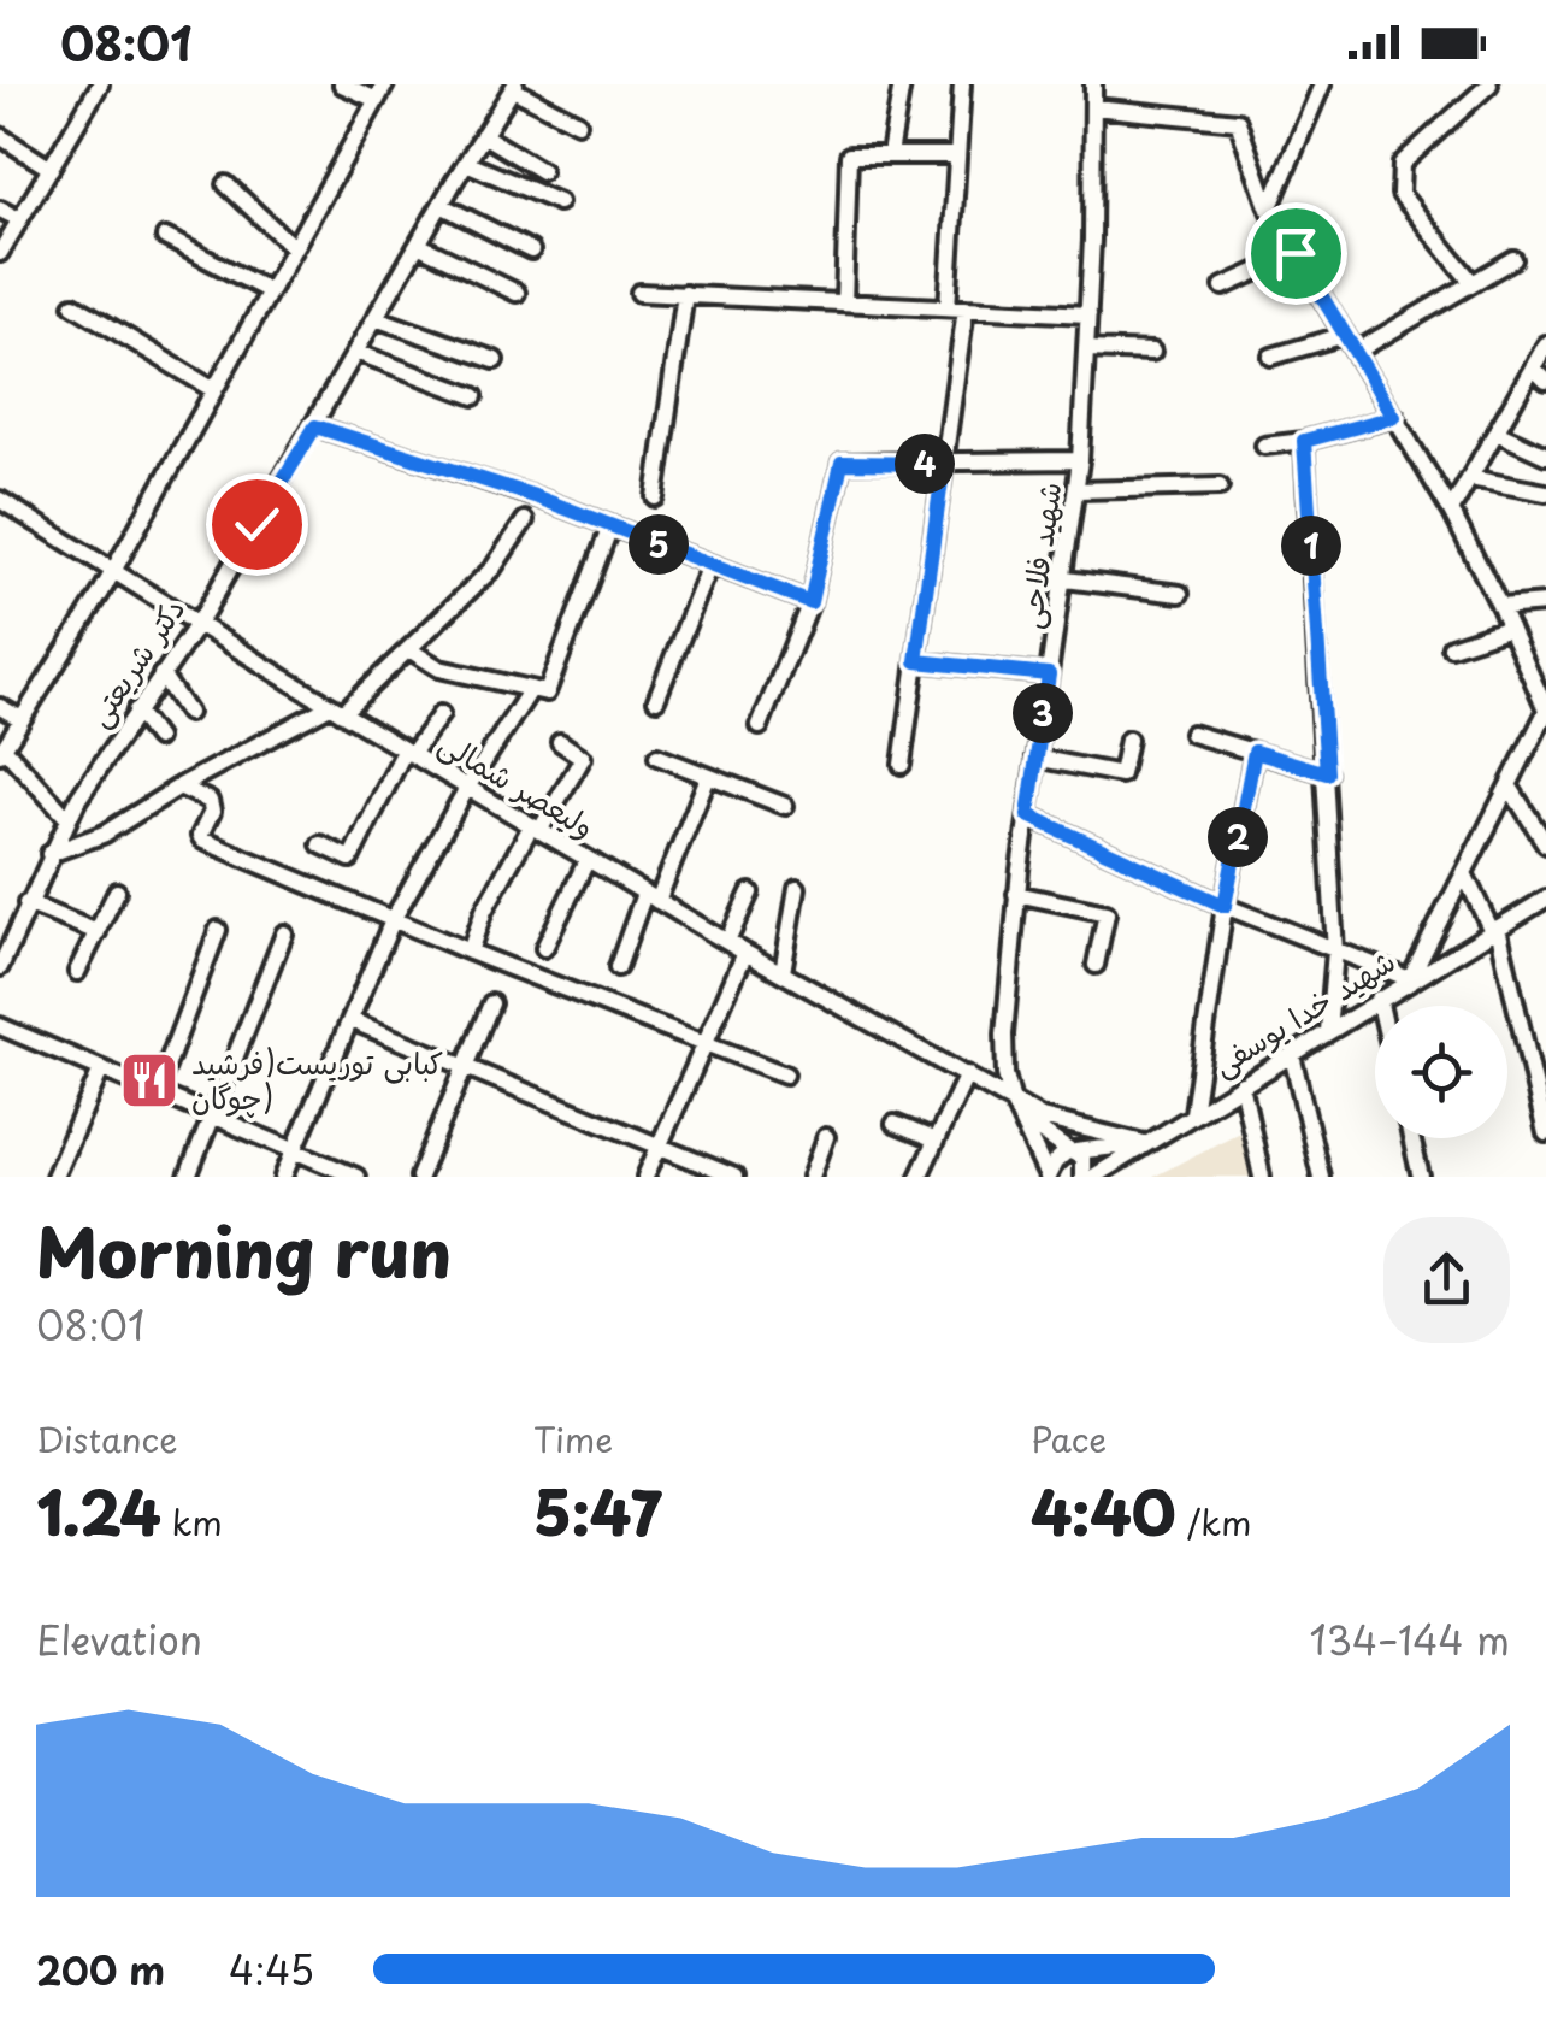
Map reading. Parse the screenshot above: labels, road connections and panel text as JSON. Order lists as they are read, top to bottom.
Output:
{
  "streets": {
    "street": [
      "شهید فلاحی",
      "دکتر شریعتی",
      "ولیعصر شمالی",
      "شهید خدا یوسفی"
    ]
  },
  "crossings": [
    ["شهید فلاحی", "ولیعصر شمالی"],
    ["دکتر شریعتی", "ولیعصر شمالی"]
  ],
  "places": {
    "restaurant": ["کبابی توریست(فرشید چوگان)"]
  },
  "page": {
    "status": "08:01",
    "pins": [
      "4",
      "5",
      "1",
      "3",
      "2"
    ],
    "heading": ["Morning run", "08:01"],
    "stats": [
      ["Distance", "1.24 km"],
      ["Time", "5:47"],
      ["Pace", "4:40 /km"]
    ],
    "chart": ["Elevation", "134–144 m"],
    "list": [
      {
        "name": "200 m",
        "note": "4:45"
      }
    ]
  }
}
